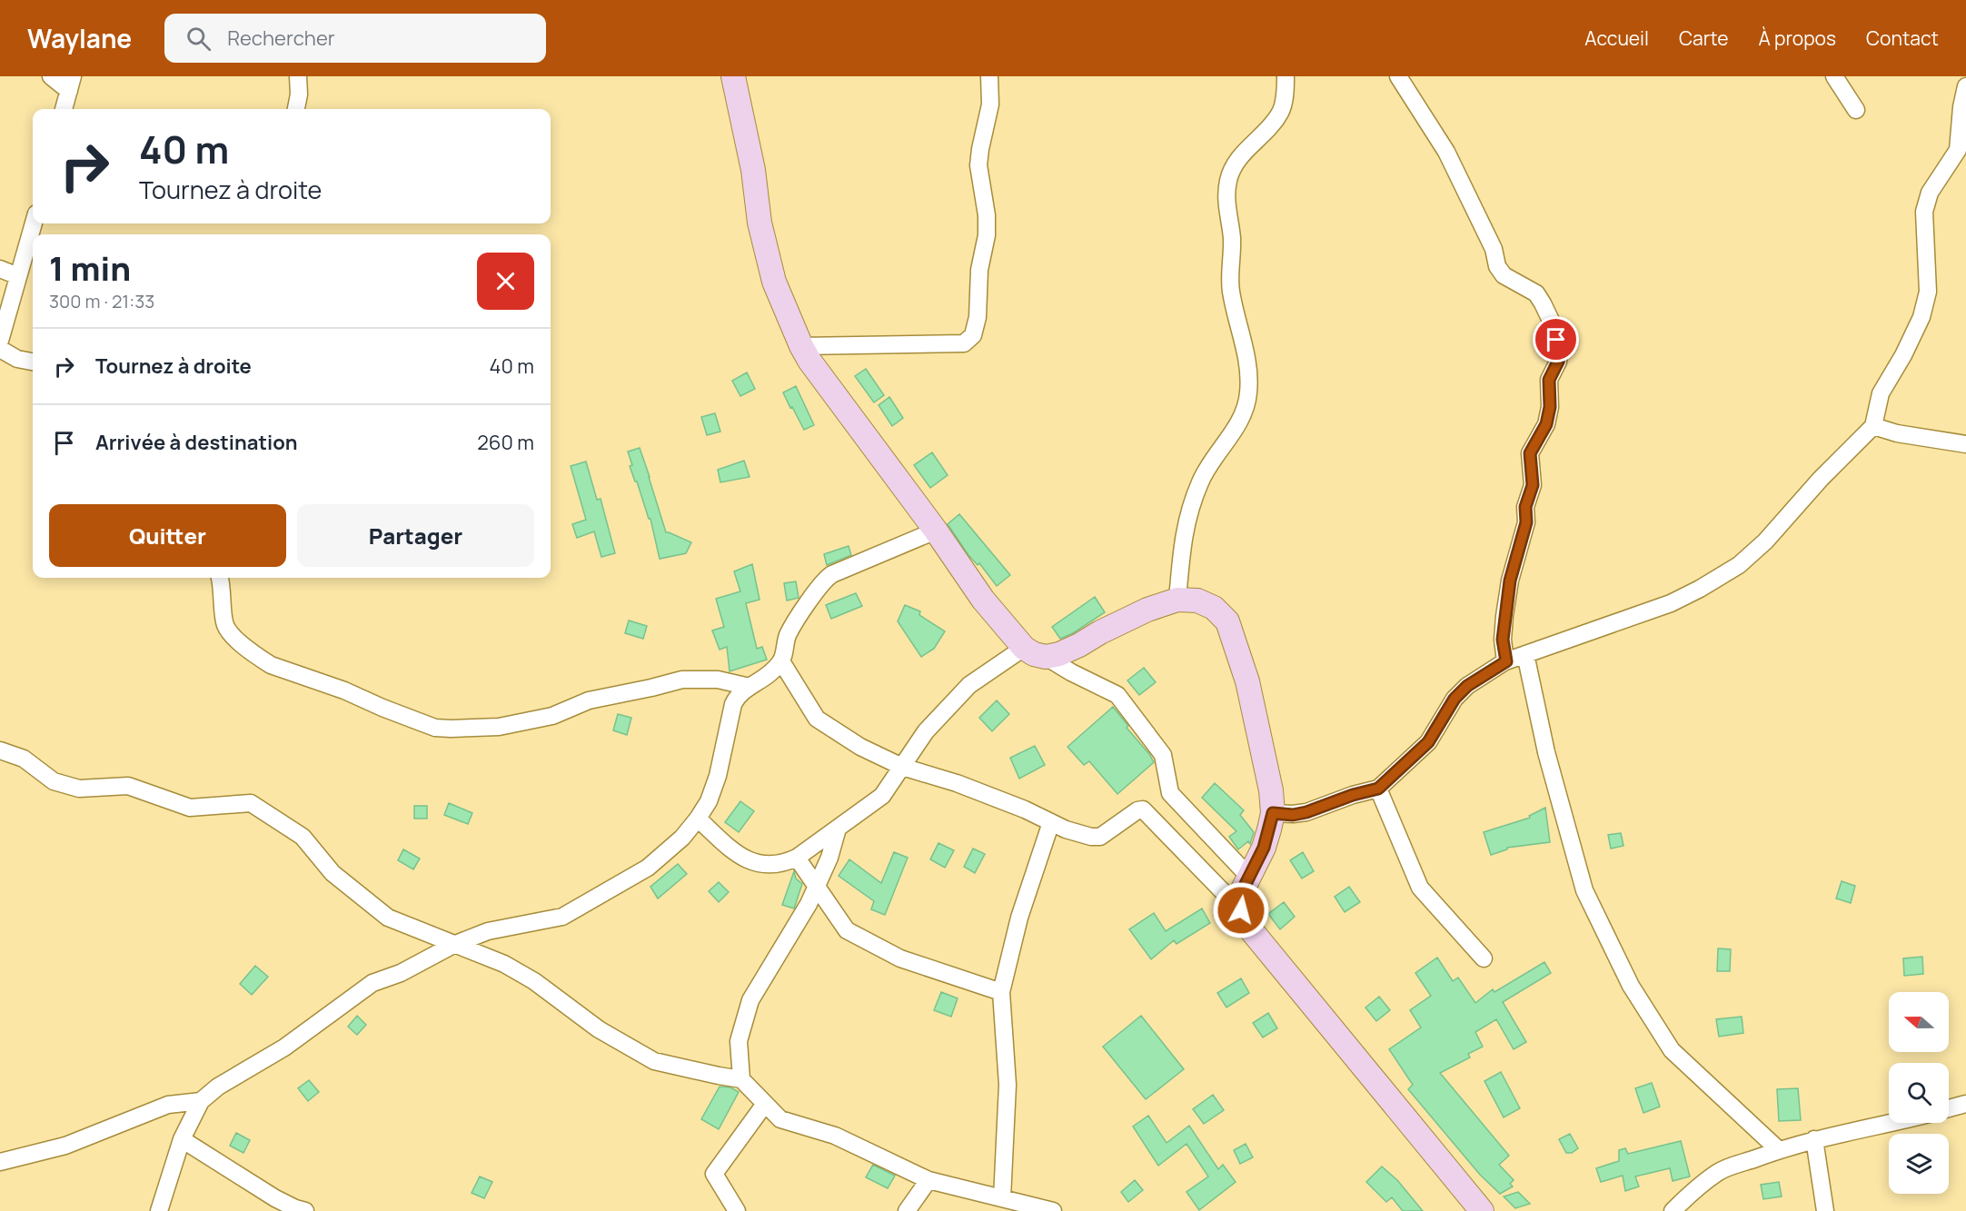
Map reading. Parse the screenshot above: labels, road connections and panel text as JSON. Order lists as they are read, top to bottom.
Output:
{
  "north": "left",
  "page": {
    "header": "Waylane",
    "search": "Rechercher",
    "nav": [
      "Accueil",
      "Carte",
      "À propos",
      "Contact"
    ],
    "turn": ["40 m", "Tournez à droite"],
    "heading": ["1 min", "300 m · 21:33"],
    "list": [
      {
        "name": "Tournez à droite",
        "value": "40 m"
      },
      {
        "name": "Arrivée à destination",
        "value": "260 m"
      }
    ],
    "buttons": ["Quitter", "Partager"]
  }
}
